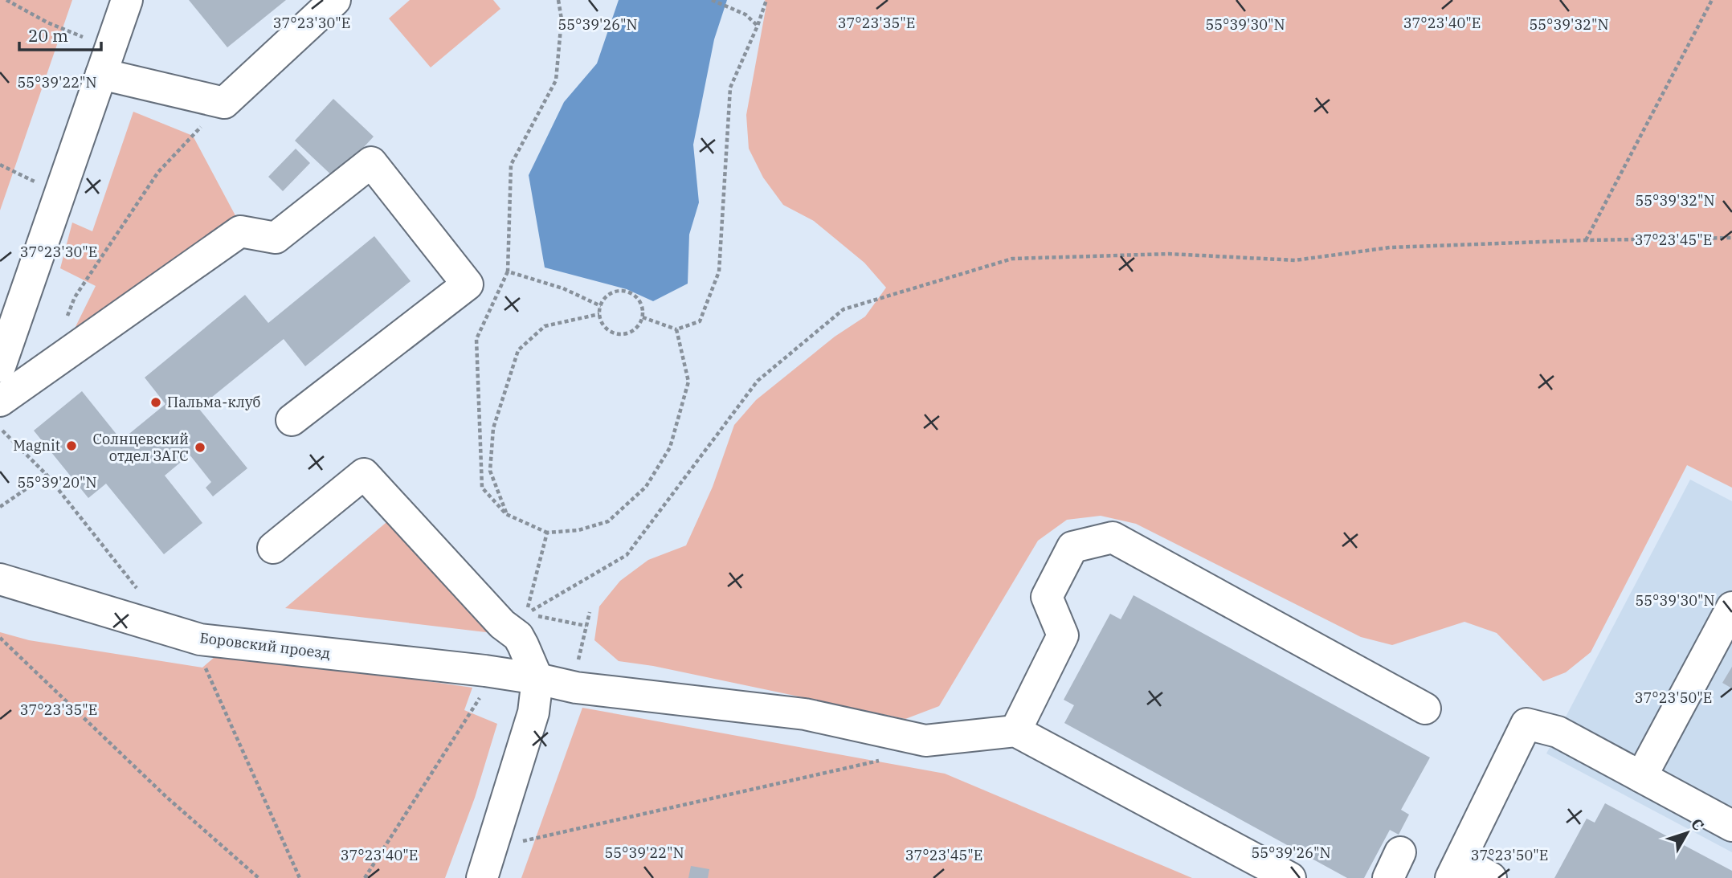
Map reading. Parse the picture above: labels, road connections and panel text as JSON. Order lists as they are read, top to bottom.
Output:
{
  "streets": {
    "street": ["Боровский проезд"]
  },
  "places": ["Пальма-клуб", "Magnit", "Солнцевский отдел ЗАГС"],
  "scale_bar": "20 m",
  "north": "top right",
  "coordinates": [
    "37°23'40\"E",
    "37°23'30\"E",
    "37°23'35\"E",
    "55°39'26\"N",
    "55°39'30\"N",
    "55°39'32\"N",
    "55°39'22\"N",
    "37°23'45\"E",
    "55°39'20\"N",
    "37°23'50\"E"
  ]
}
